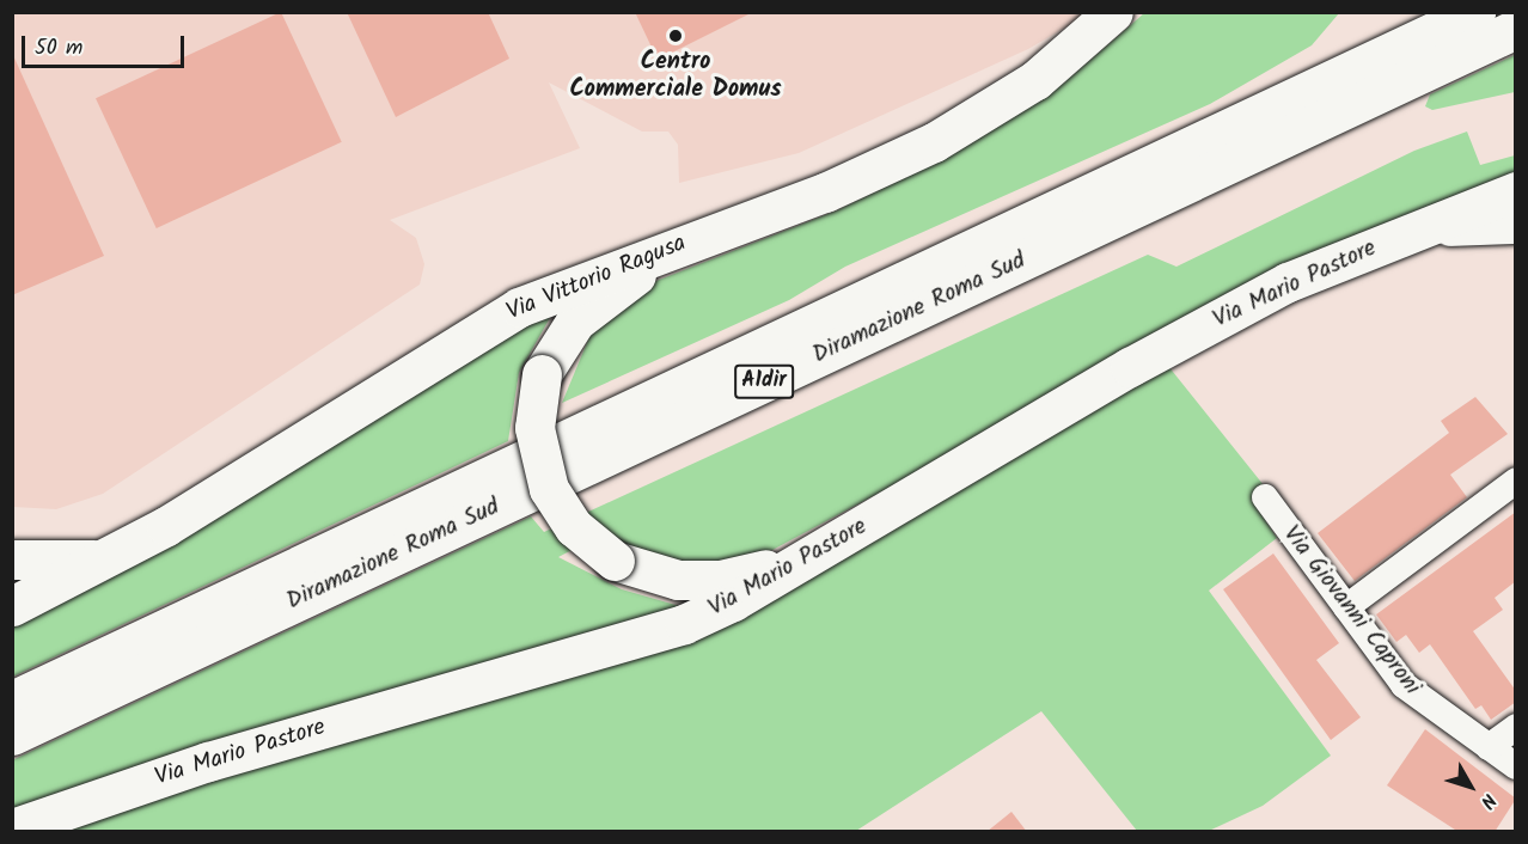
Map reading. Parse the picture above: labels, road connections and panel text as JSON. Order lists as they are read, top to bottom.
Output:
{
  "streets": {
    "highway": [
      "Via Vittorio Ragusa",
      "Via Mario Pastore",
      "Diramazione Roma Sud",
      "A1dir"
    ],
    "street": ["Via Giovanni Caproni"]
  },
  "places": ["Centro Commerciale Domus"],
  "scale_bar": "50 m",
  "north": "bottom right"
}
